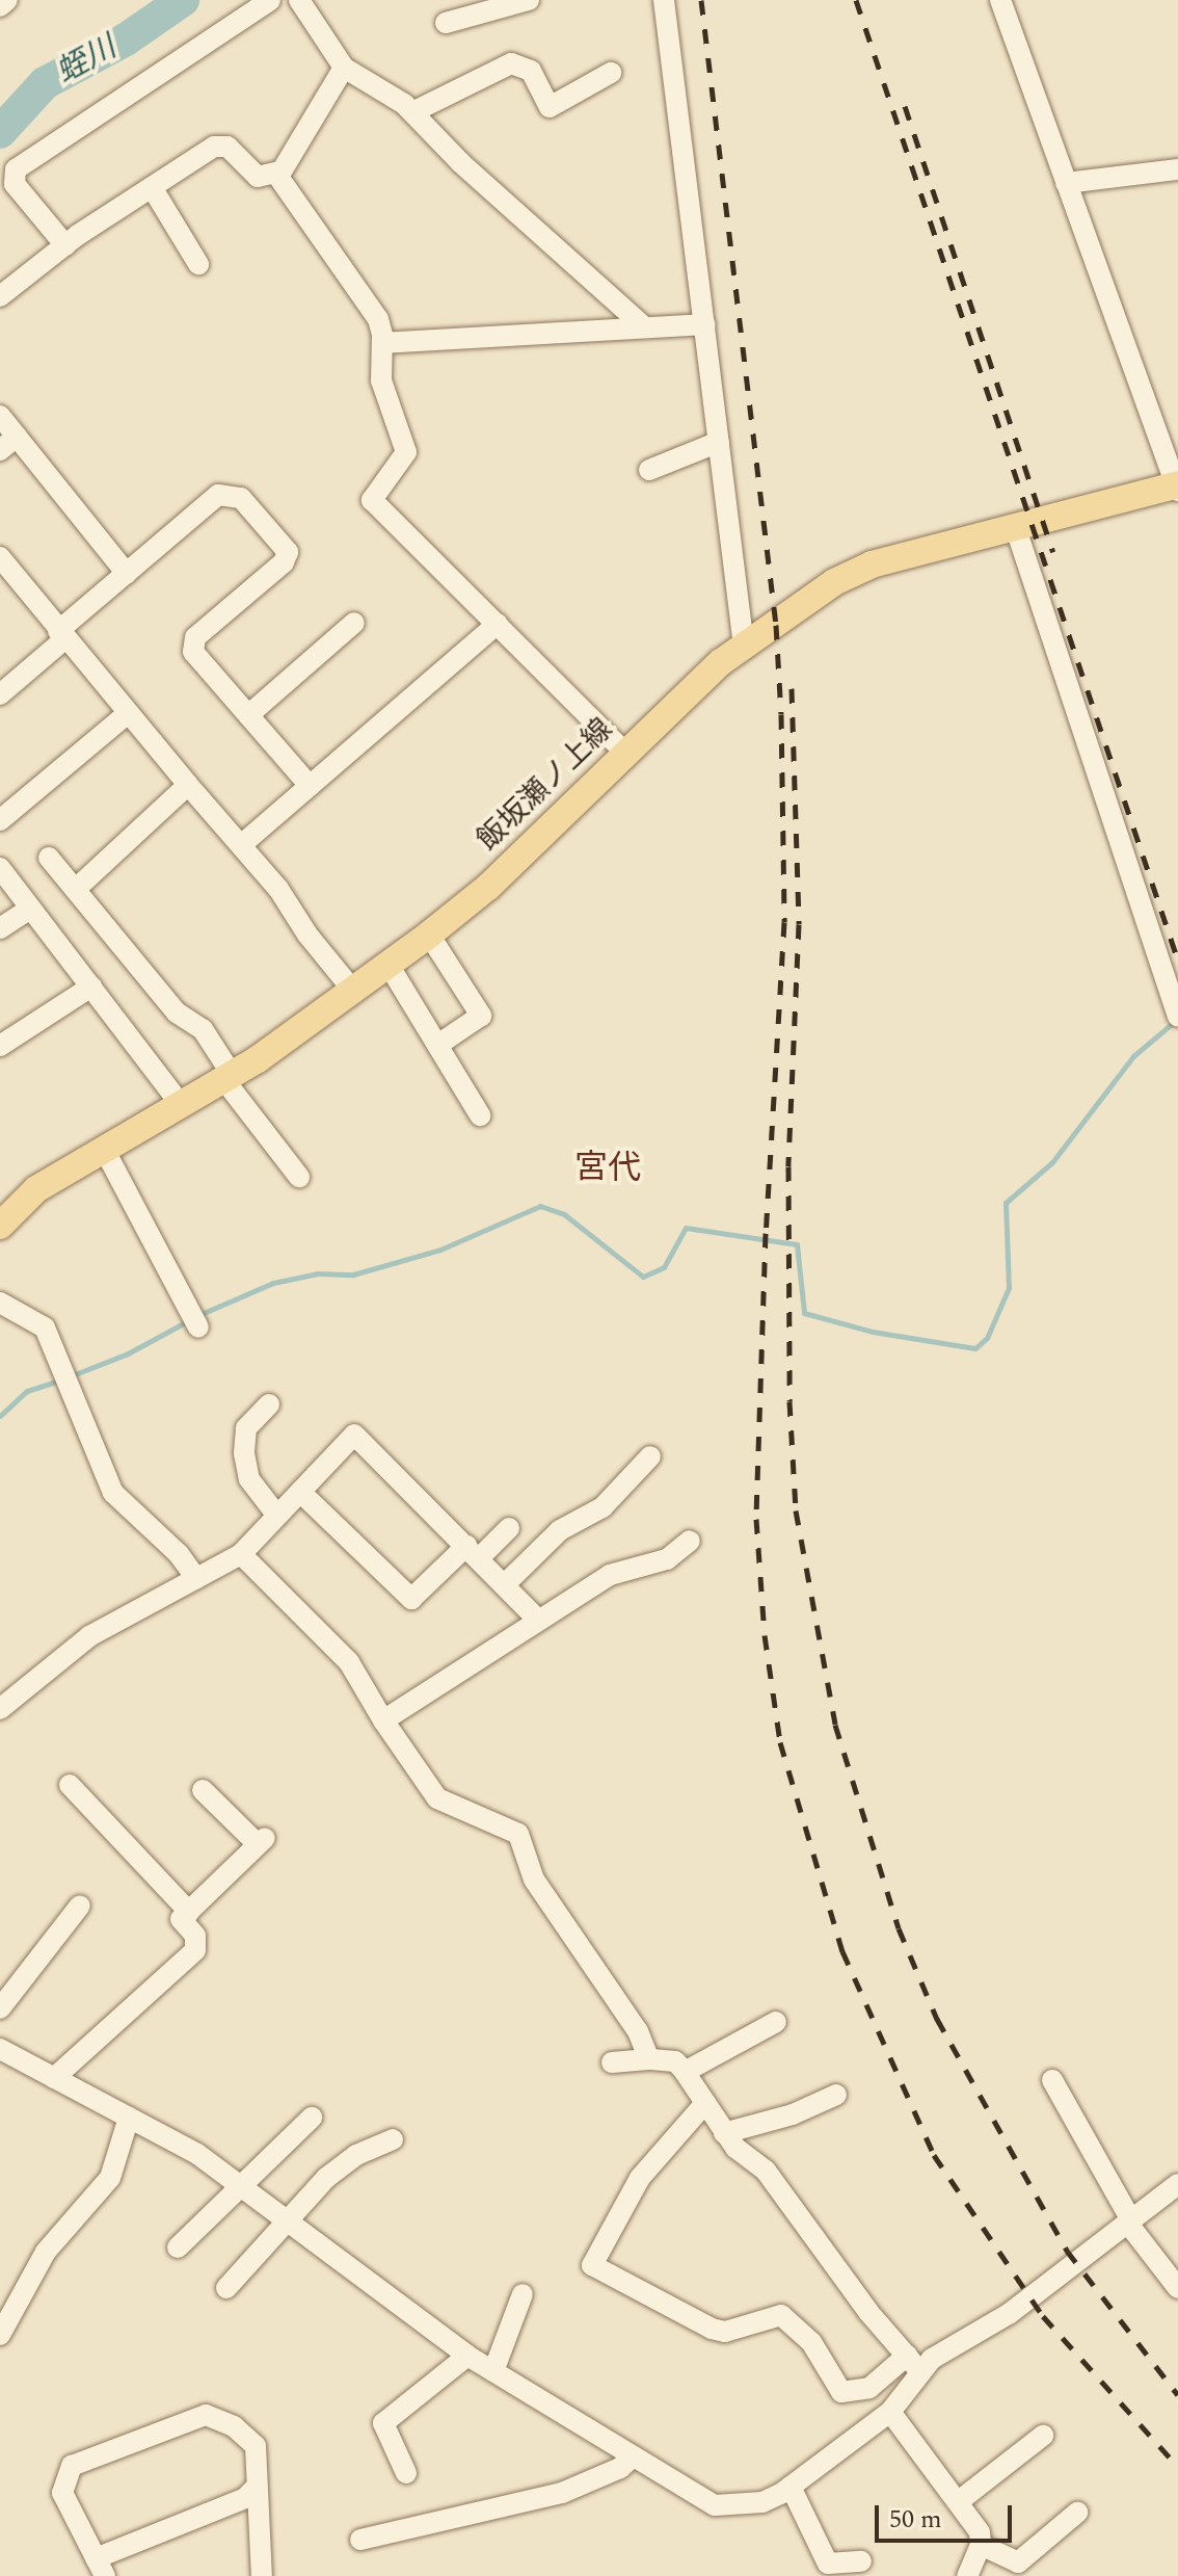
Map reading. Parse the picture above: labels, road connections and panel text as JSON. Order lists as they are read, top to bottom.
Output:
{
  "streets": {
    "main road": ["飯坂瀬ノ上線"]
  },
  "districts": ["宮代"],
  "water": ["蛭川"],
  "scale_bar": "50 m"
}
